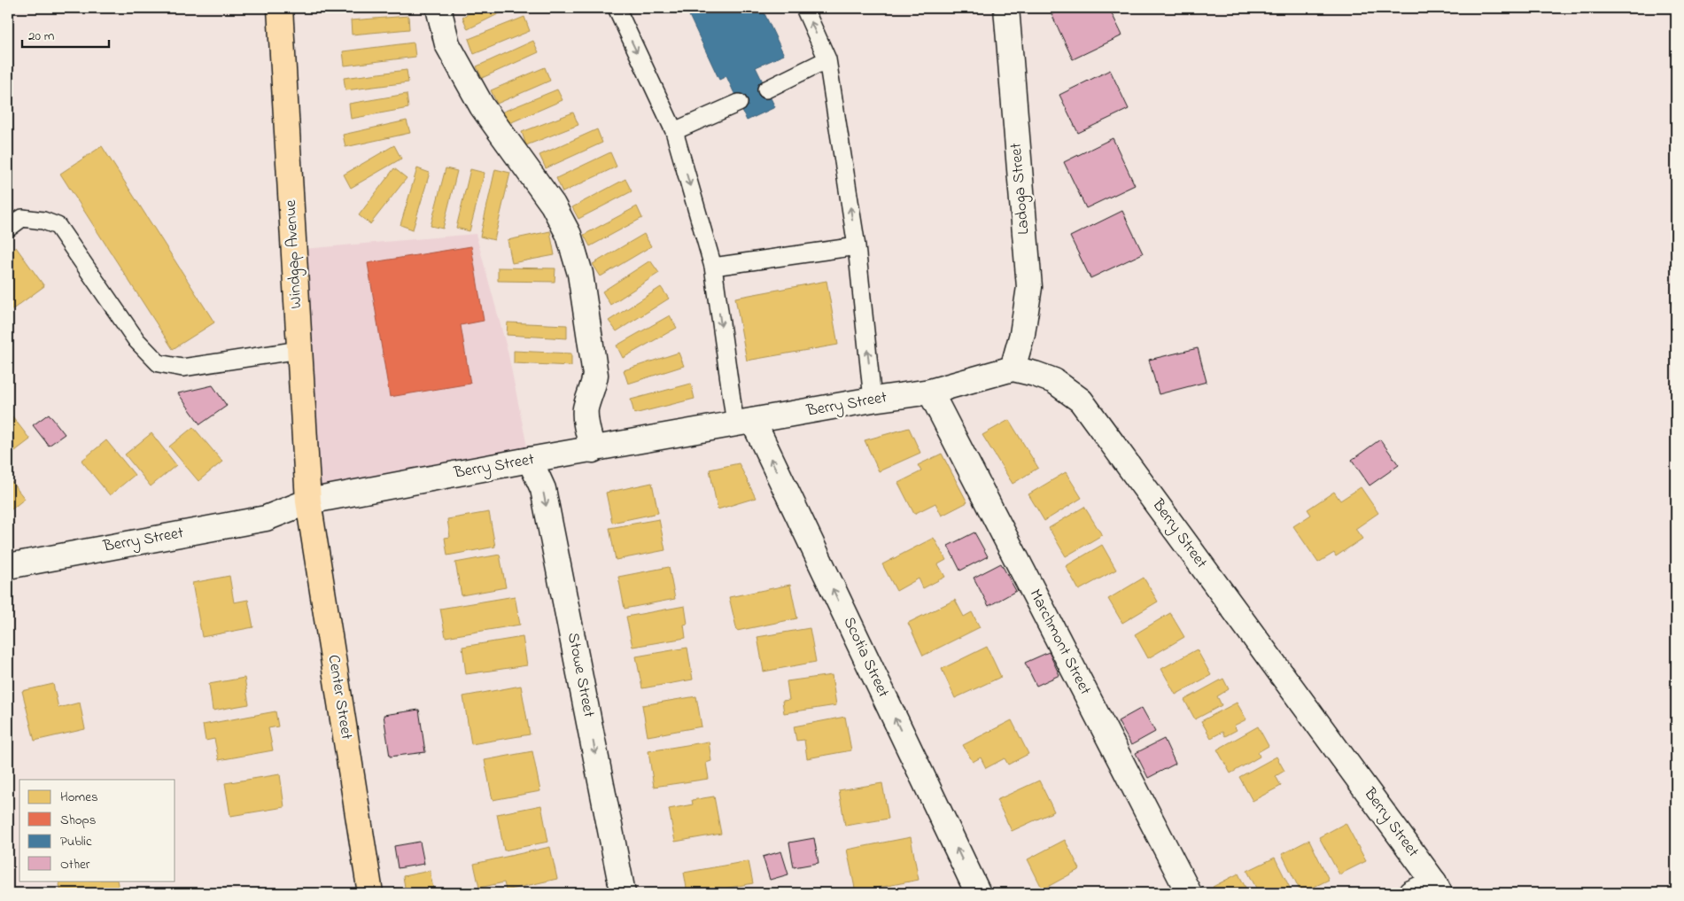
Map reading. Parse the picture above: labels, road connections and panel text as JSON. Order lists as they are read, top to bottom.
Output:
{
  "streets": {
    "main road": ["Windgap Avenue", "Center Street"],
    "street": [
      "Ladoga Street",
      "Berry Street",
      "Marchmont Street",
      "Scotia Street",
      "Stowe Street"
    ]
  },
  "crossings": [
    ["Ladoga Street", "Berry Street"],
    ["Windgap Avenue", "Berry Street"],
    ["Windgap Avenue", "Center Street"],
    ["Berry Street", "Marchmont Street"],
    ["Berry Street", "Scotia Street"],
    ["Berry Street", "Stowe Street"],
    ["Berry Street", "Center Street"]
  ],
  "one_way": ["Scotia Street", "Stowe Street"],
  "legend": [
    "Homes",
    "Shops",
    "Public",
    "Other"
  ],
  "scale_bar": "20 m"
}
